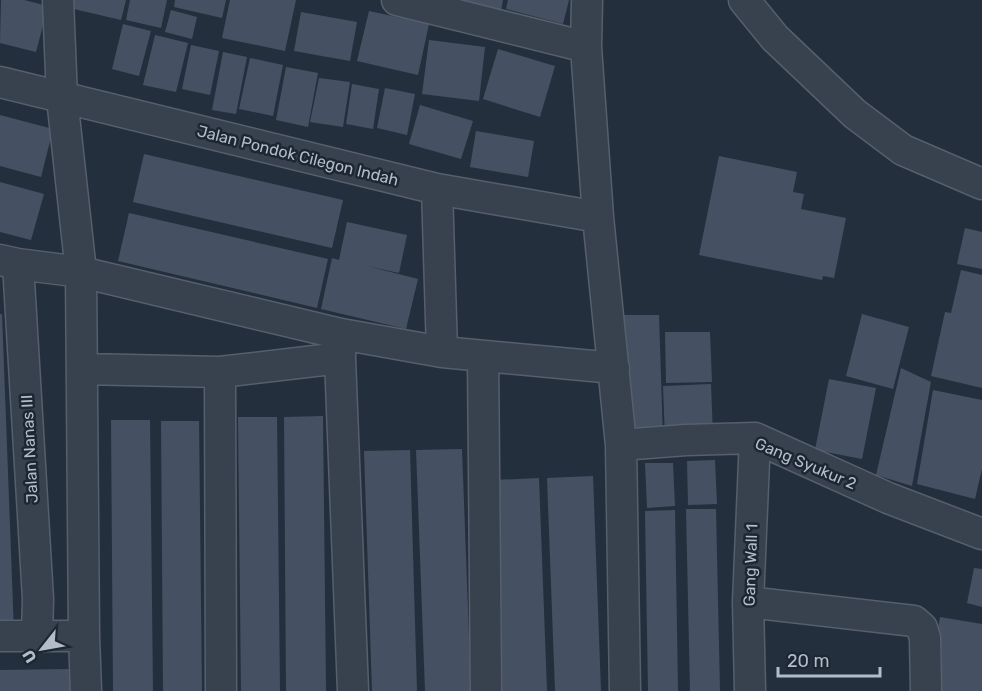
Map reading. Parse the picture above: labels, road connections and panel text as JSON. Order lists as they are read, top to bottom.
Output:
{
  "streets": {
    "street": [
      "Jalan Pondok Cilegon Indah",
      "Jalan Nanas III",
      "Gang Syukur 2",
      "Gang Wall 1"
    ]
  },
  "crossings": [
    ["Gang Syukur 2", "Gang Wall 1"]
  ],
  "scale_bar": "20 m",
  "north": "bottom left"
}
